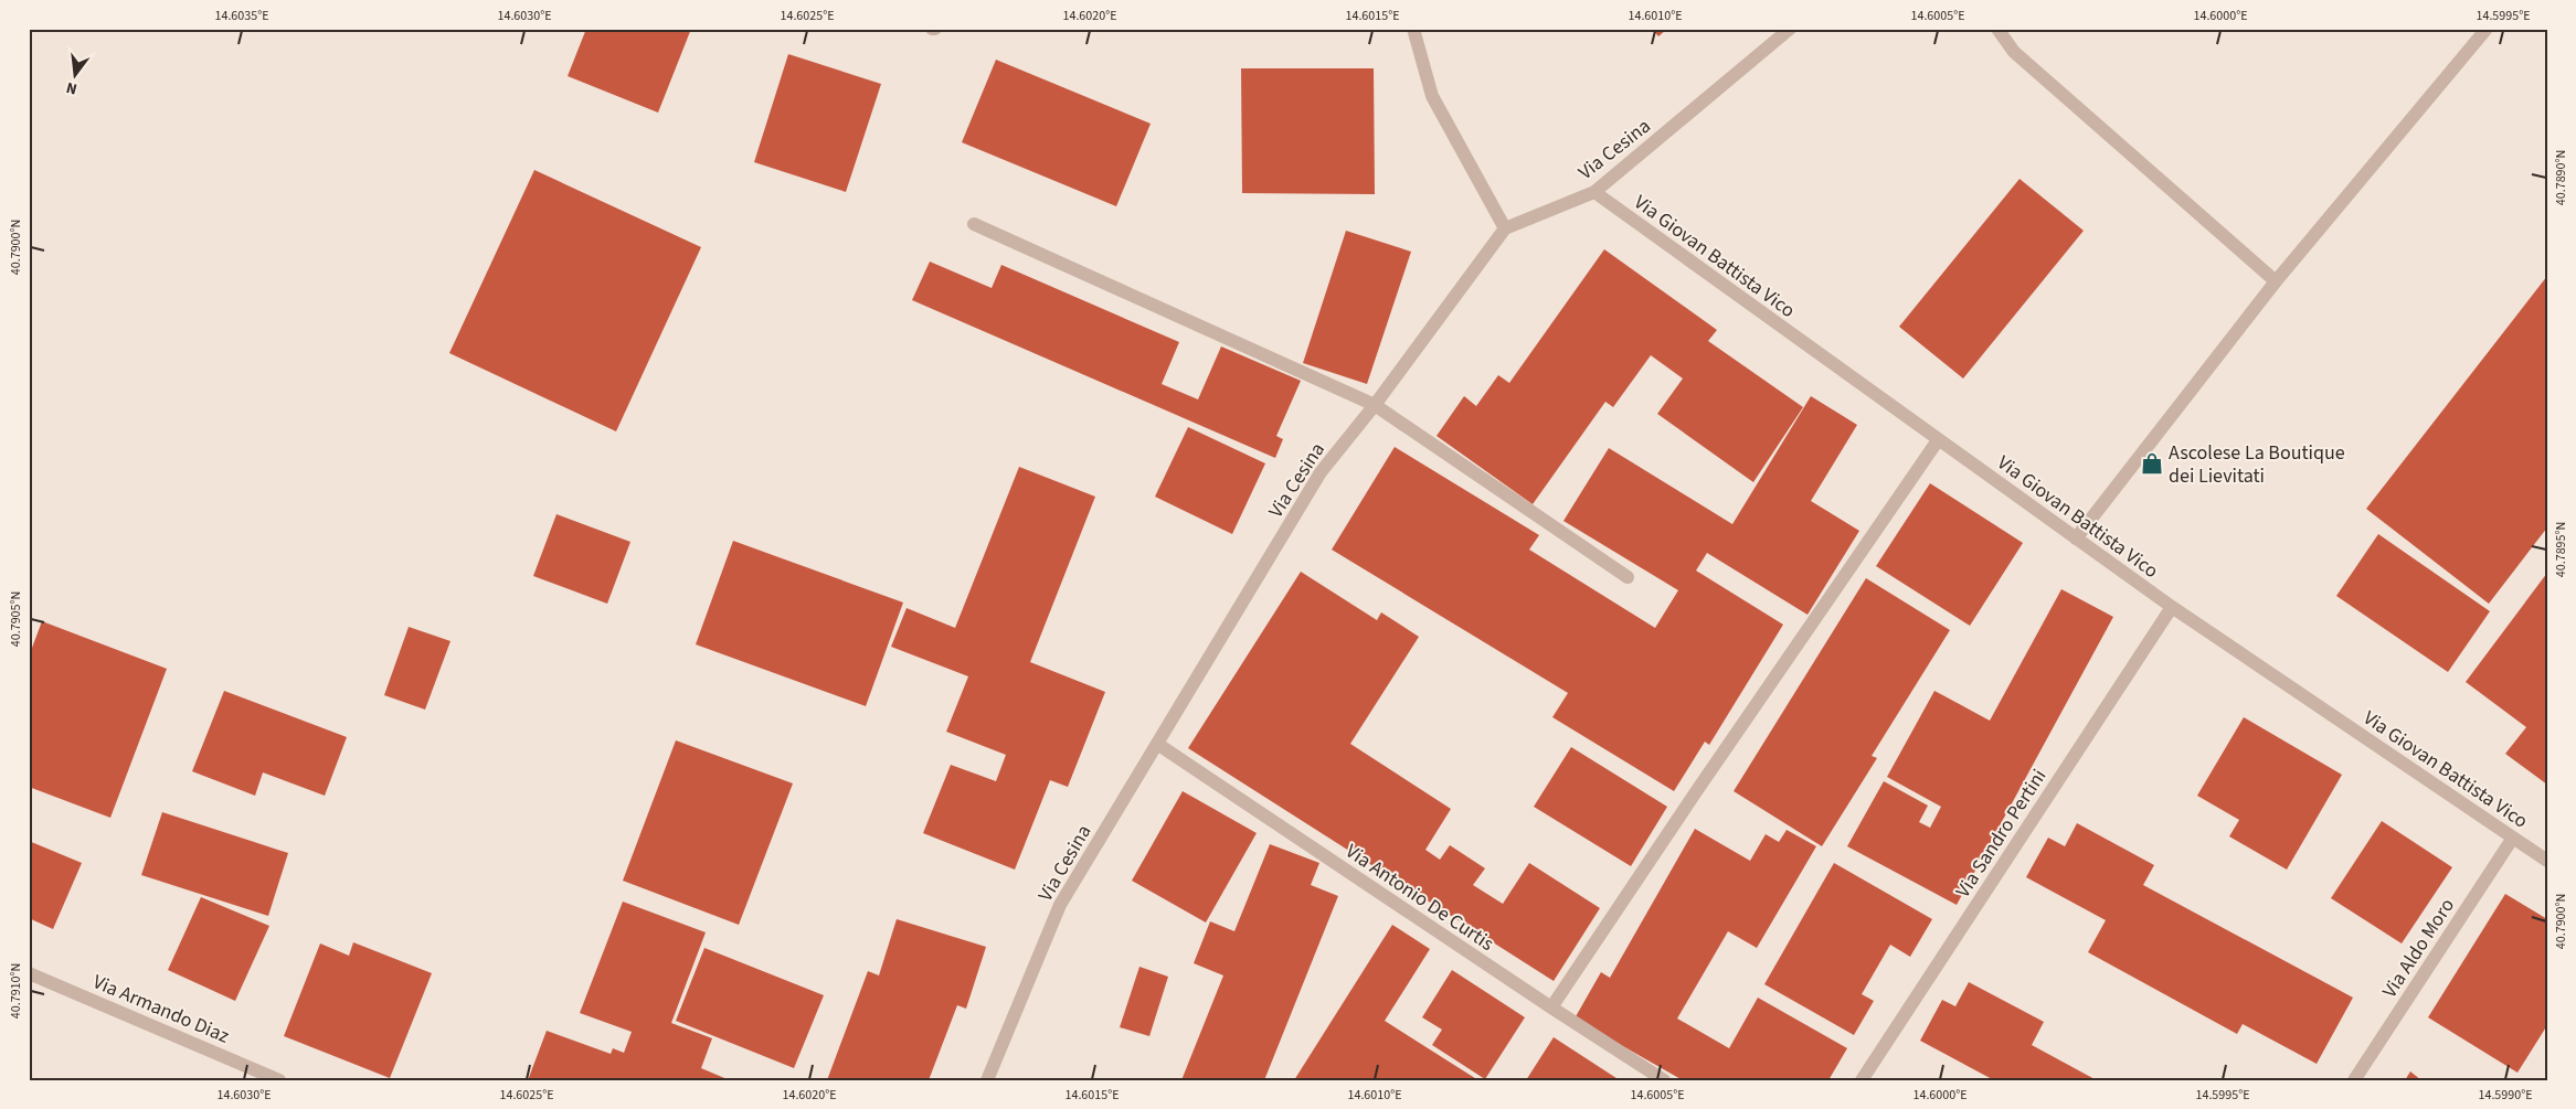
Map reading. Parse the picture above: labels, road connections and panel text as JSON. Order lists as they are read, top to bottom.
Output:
{
  "streets": {
    "street": [
      "Via Cesina",
      "Via Giovan Battista Vico",
      "Via Sandro Pertini",
      "Via Antonio De Curtis",
      "Via Aldo Moro",
      "Via Armando Diaz"
    ]
  },
  "crossings": [
    ["Via Cesina", "Via Giovan Battista Vico"],
    ["Via Cesina", "Via Antonio De Curtis"],
    ["Via Giovan Battista Vico", "Via Sandro Pertini"],
    ["Via Giovan Battista Vico", "Via Aldo Moro"]
  ],
  "places": {
    "shop": ["Ascolese La Boutique dei Lievitati"]
  },
  "north": "bottom",
  "coordinates": [
    "14.6035°E",
    "14.6030°E",
    "14.6025°E",
    "14.6020°E",
    "14.6015°E",
    "14.6010°E",
    "14.6005°E",
    "14.6000°E",
    "14.5995°E",
    "40.7890°N",
    "40.7900°N",
    "40.7895°N",
    "40.7905°N",
    "40.7910°N",
    "14.5990°E"
  ]
}
